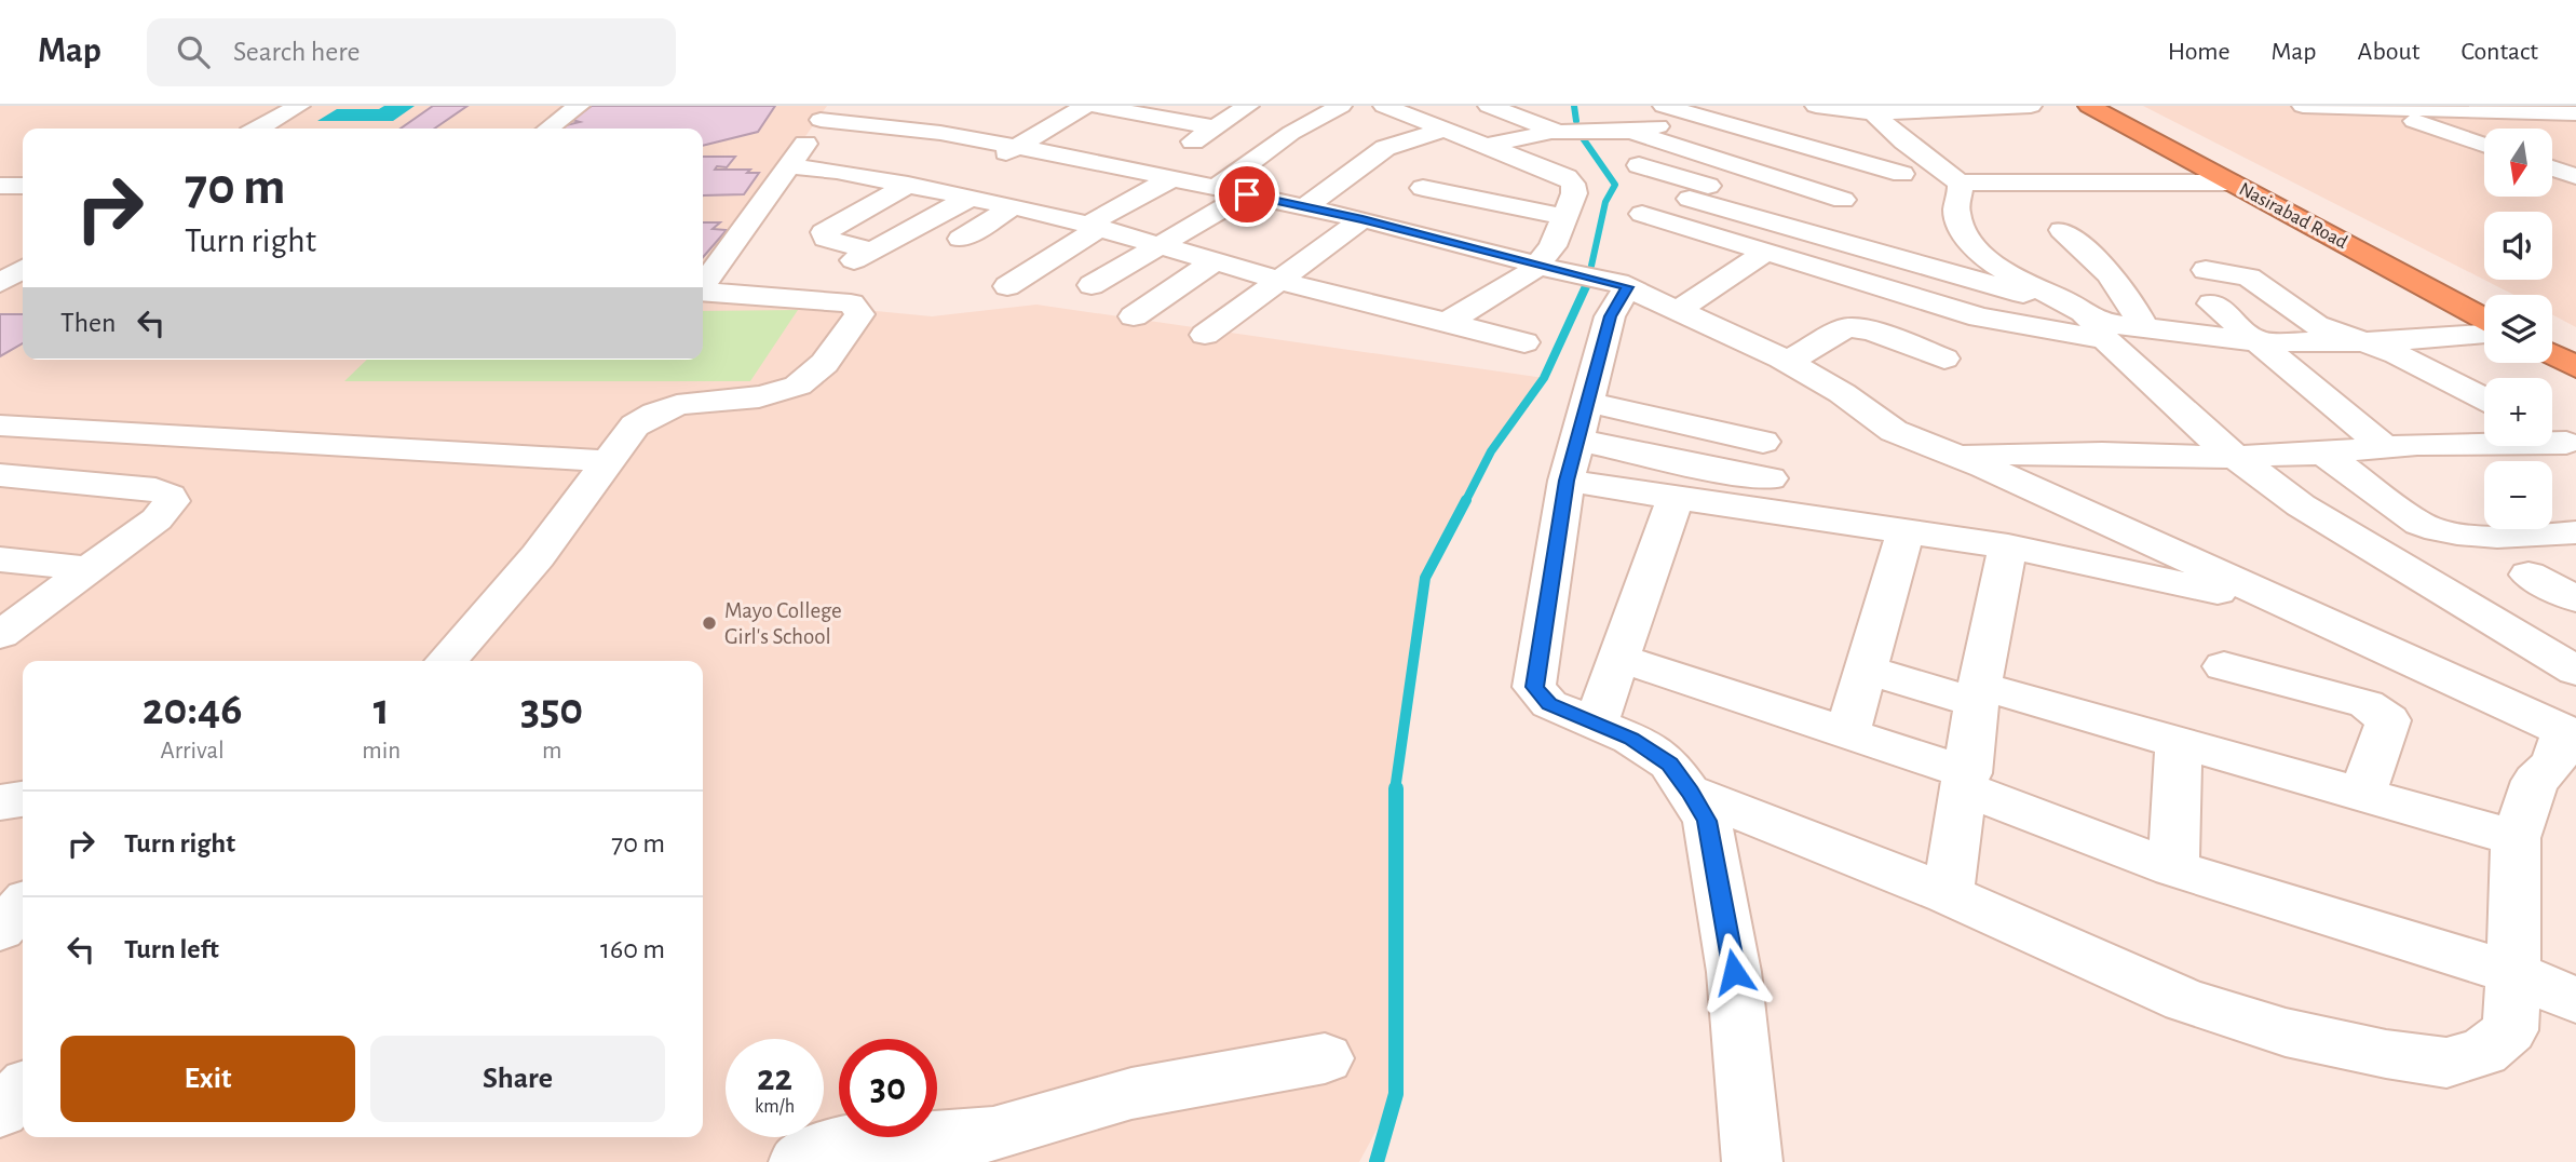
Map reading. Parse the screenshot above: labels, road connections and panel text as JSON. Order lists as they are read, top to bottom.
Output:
{
  "streets": {
    "highway": ["Nasirabad Road"]
  },
  "places": ["Mayo College Girl's School"],
  "north": "bottom",
  "page": {
    "header": "Map",
    "search": "Search here",
    "nav": [
      "Home",
      "Map",
      "About",
      "Contact"
    ],
    "map_buttons": ["+", "−"],
    "turn": ["70 m", "Turn right"],
    "then": "Then",
    "eta": [
      "20:46",
      "Arrival",
      "1",
      "min",
      "350",
      "m"
    ],
    "list": [
      {
        "name": "Turn right",
        "value": "70 m"
      },
      {
        "name": "Turn left",
        "value": "160 m"
      }
    ],
    "buttons": ["Exit", "Share"],
    "speed": "22 km/h",
    "limit": "30"
  }
}
